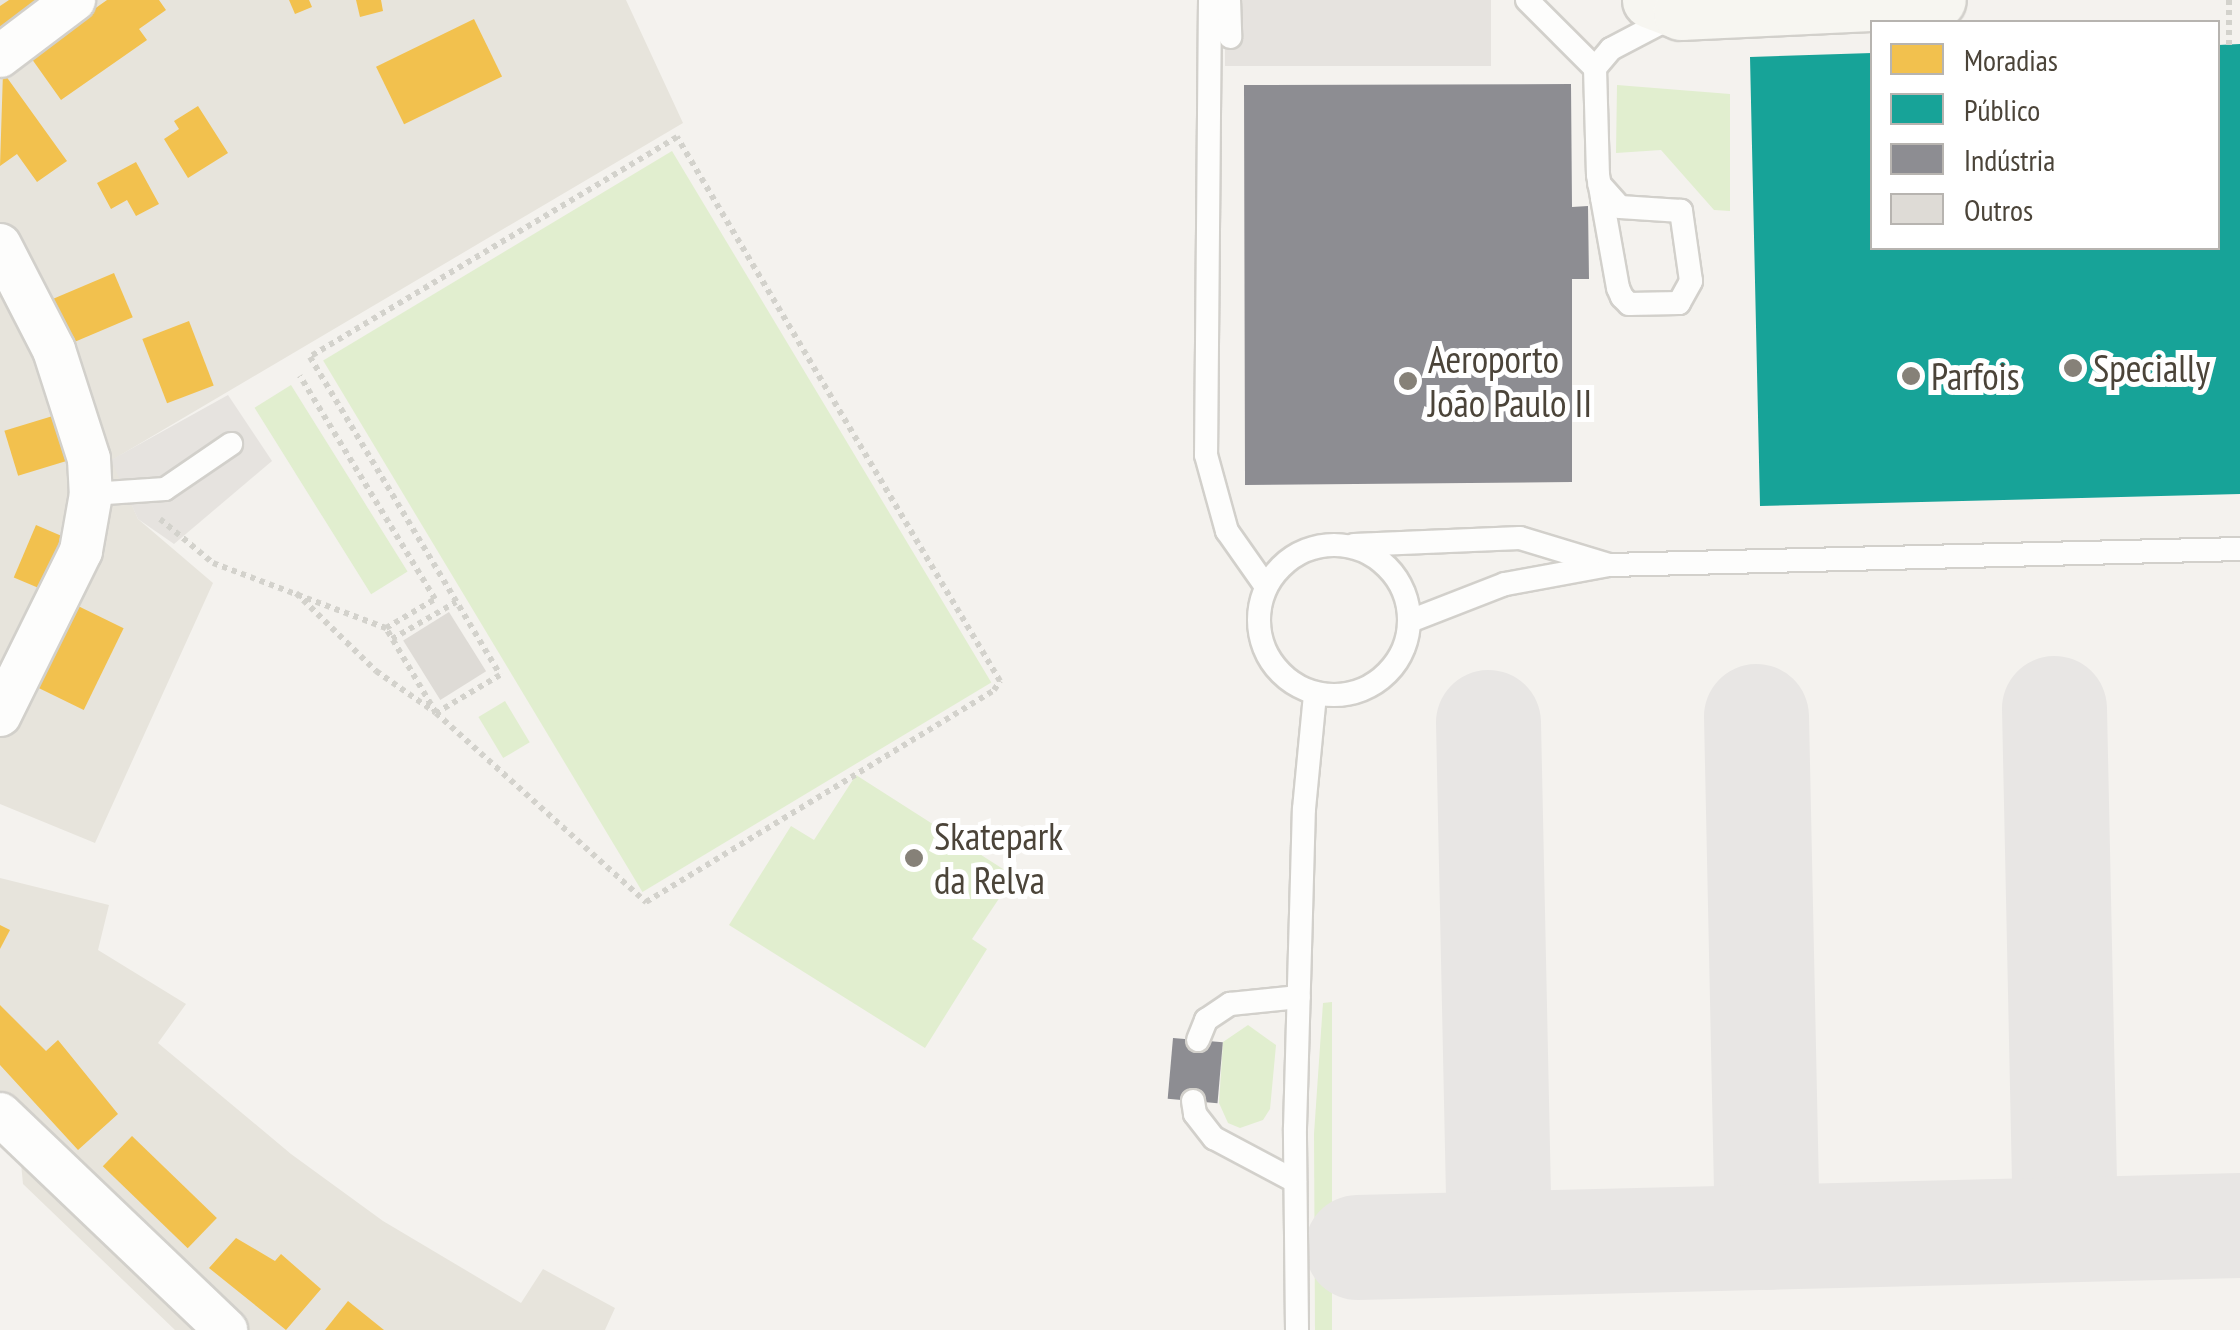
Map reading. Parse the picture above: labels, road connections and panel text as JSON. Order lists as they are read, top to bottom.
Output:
{
  "places": [
    "Specially",
    "Parfois",
    "Aeroporto João Paulo II",
    "Skatepark da Relva"
  ],
  "legend": [
    "Moradias",
    "Público",
    "Indústria",
    "Outros"
  ]
}
